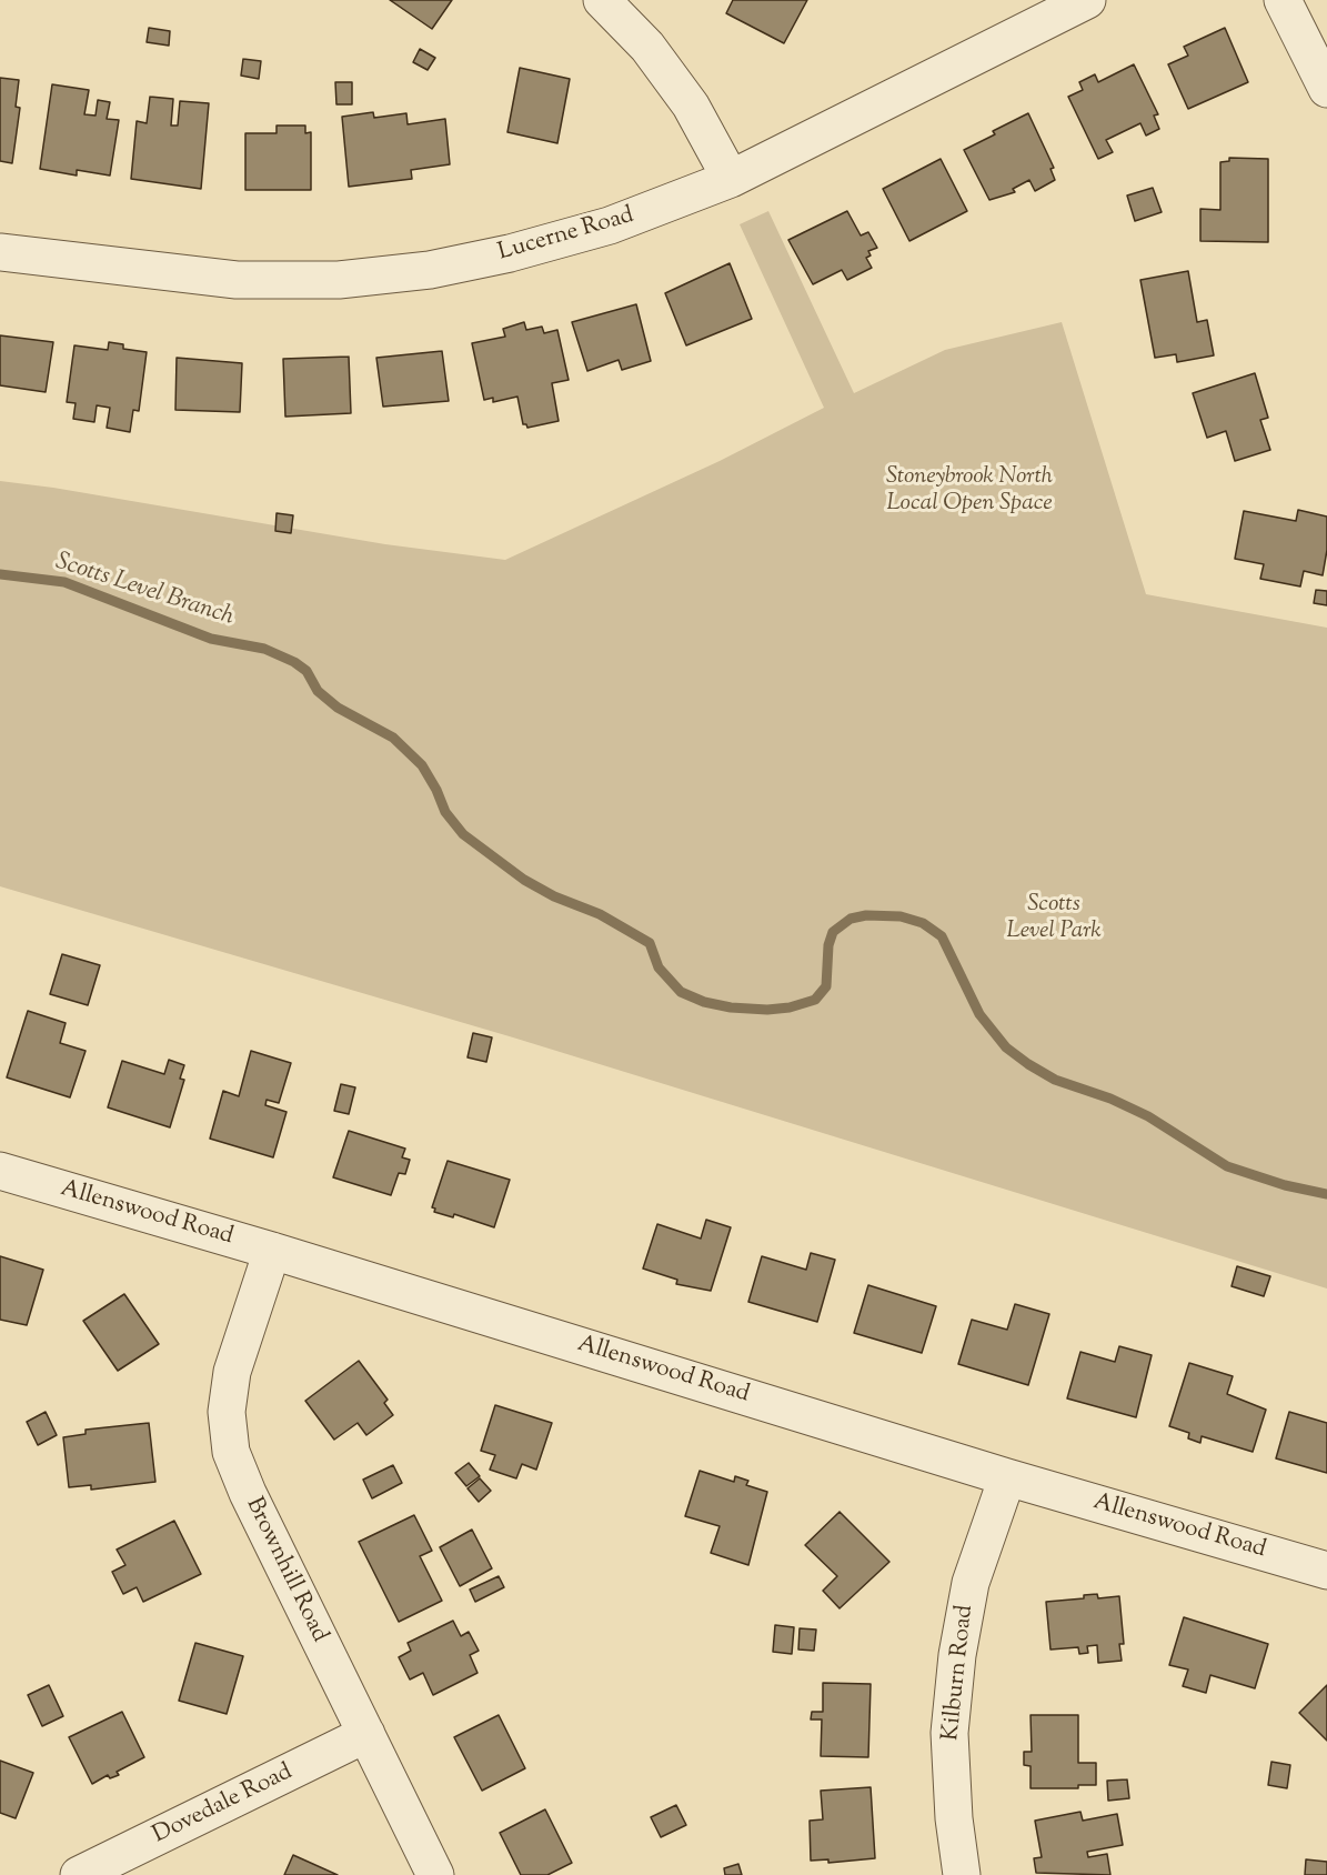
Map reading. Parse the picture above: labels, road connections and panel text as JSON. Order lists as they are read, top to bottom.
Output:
{
  "streets": {
    "street": [
      "Lucerne Road",
      "Allenswood Road",
      "Brownhill Road",
      "Kilburn Road",
      "Dovedale Road"
    ]
  },
  "crossings": [
    ["Allenswood Road", "Brownhill Road"],
    ["Allenswood Road", "Kilburn Road"],
    ["Brownhill Road", "Dovedale Road"]
  ],
  "water": ["Scotts Level Branch"],
  "parks": ["Stoneybrook North Local Open Space", "Scotts Level Park"]
}
